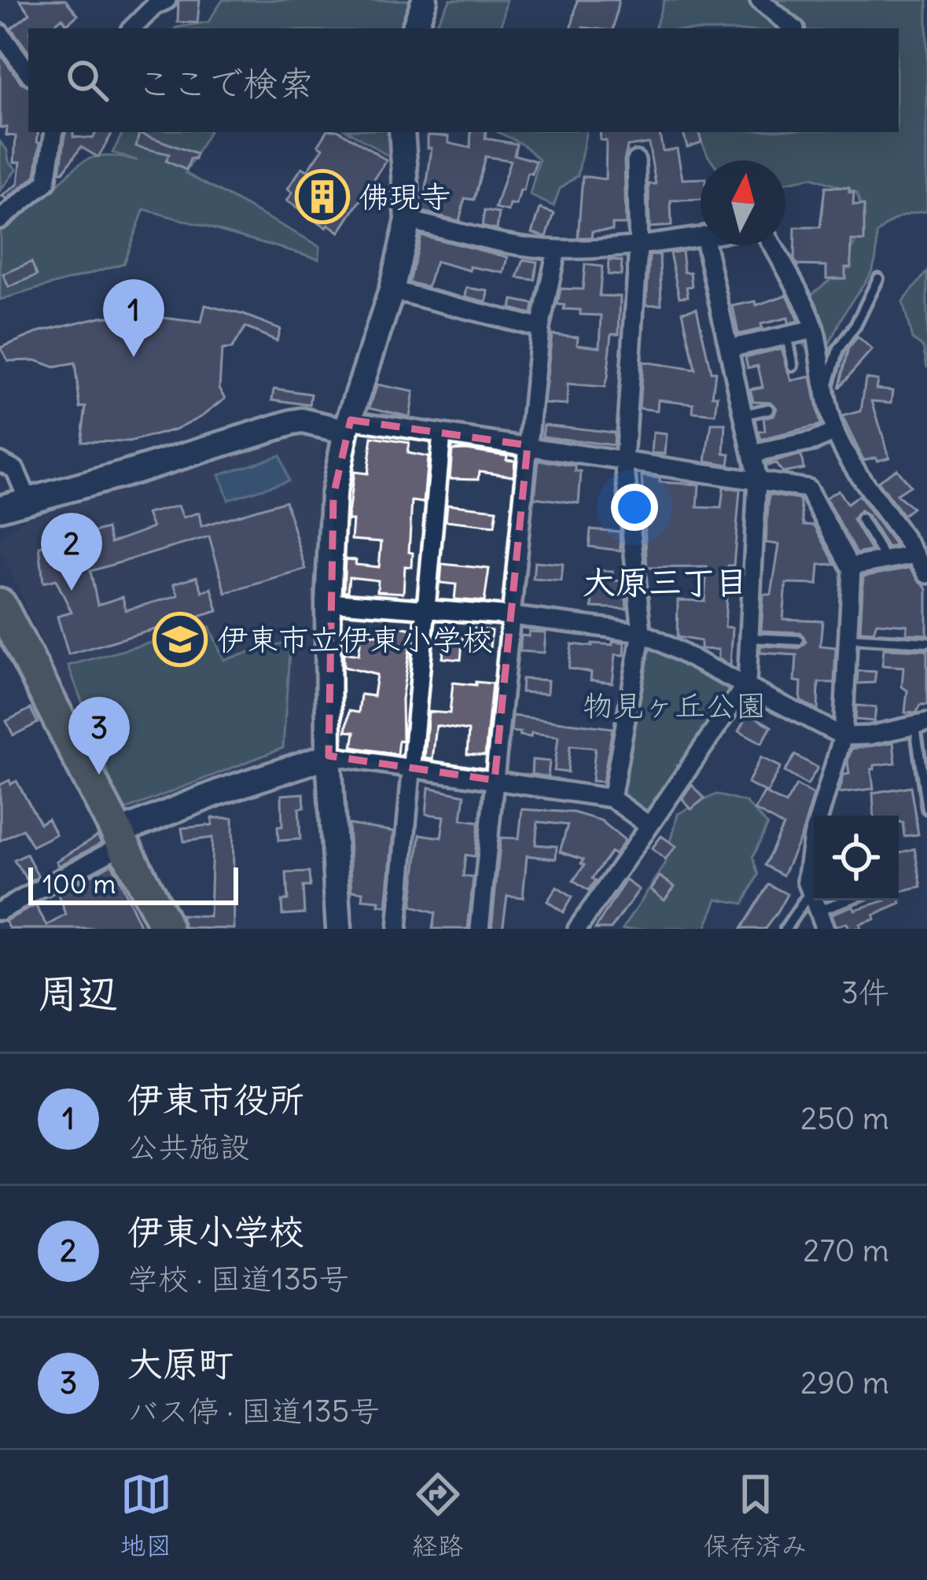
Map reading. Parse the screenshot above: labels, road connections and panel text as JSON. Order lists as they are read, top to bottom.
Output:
{
  "districts": ["大原三丁目"],
  "parks": ["物見ヶ丘公園"],
  "places": {
    "building": ["佛現寺"],
    "school or university": ["伊東市立伊東小学校"]
  },
  "scale_bar": "100 m",
  "north": "top",
  "page": {
    "search": "ここで検索",
    "pins": ["1", "2", "3"],
    "scale": "100 m",
    "heading": ["周辺", "3件"],
    "list": [
      {
        "mark": "1",
        "name": "伊東市役所",
        "note": "公共施設",
        "value": "250 m"
      },
      {
        "mark": "2",
        "name": "伊東小学校",
        "note": "学校 · 国道135号",
        "value": "270 m"
      },
      {
        "mark": "3",
        "name": "大原町",
        "note": "バス停 · 国道135号",
        "value": "290 m"
      }
    ],
    "nav": ["地図", "経路", "保存済み"]
  }
}
